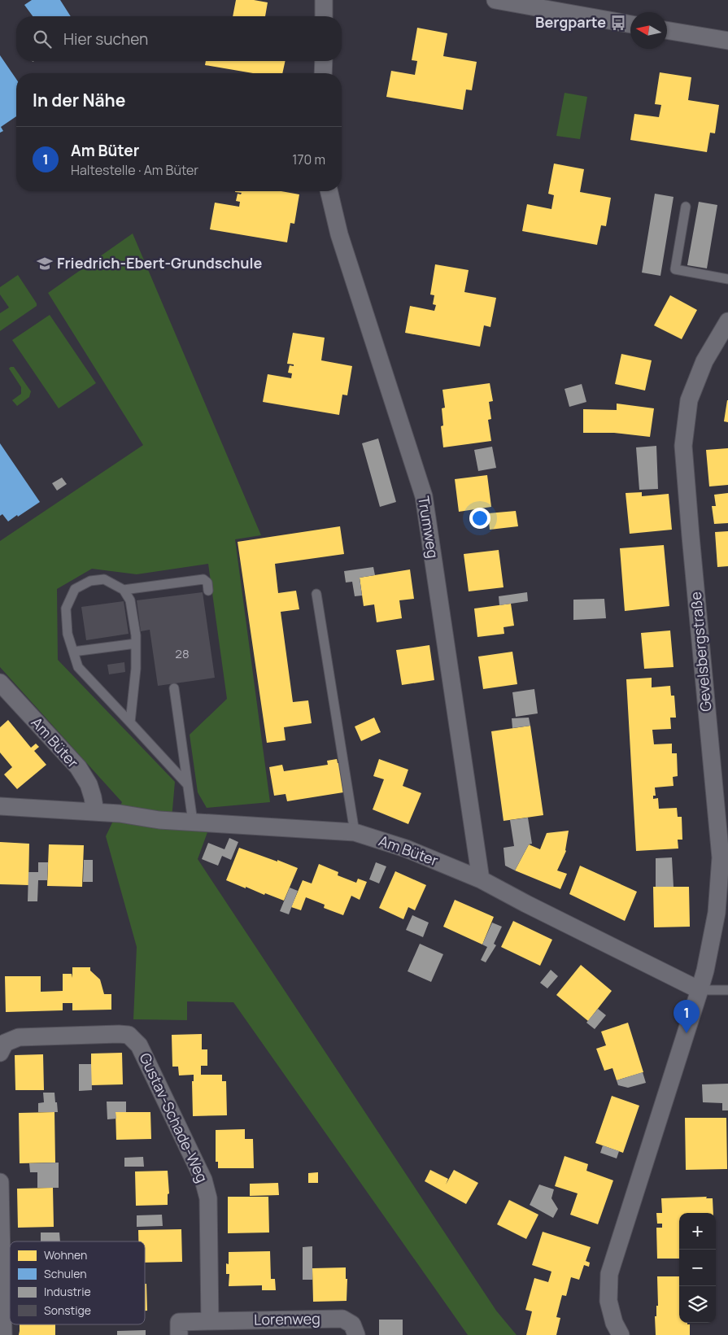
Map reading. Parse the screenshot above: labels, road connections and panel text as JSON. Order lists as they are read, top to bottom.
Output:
{
  "streets": {
    "street": [
      "Trumweg",
      "Gevelsbergstraße",
      "Am Büter",
      "Gustav-Schade-Weg",
      "Lorenweg"
    ]
  },
  "crossings": [
    ["Trumweg", "Am Büter"],
    ["Gevelsbergstraße", "Am Büter"],
    ["Gustav-Schade-Weg", "Lorenweg"]
  ],
  "places": {
    "bus stop": ["Bergparte"],
    "school or university": ["Friedrich-Ebert-Grundschule"]
  },
  "house_numbers": ["28"],
  "legend": [
    "Wohnen",
    "Schulen",
    "Industrie",
    "Sonstige"
  ],
  "north": "left",
  "page": {
    "search": "Hier suchen",
    "heading": "In der Nähe",
    "list": [
      {
        "mark": "1",
        "name": "Am Büter",
        "note": "Haltestelle · Am Büter",
        "value": "170 m"
      }
    ],
    "pins": "1",
    "map_buttons": ["+", "−"]
  }
}
